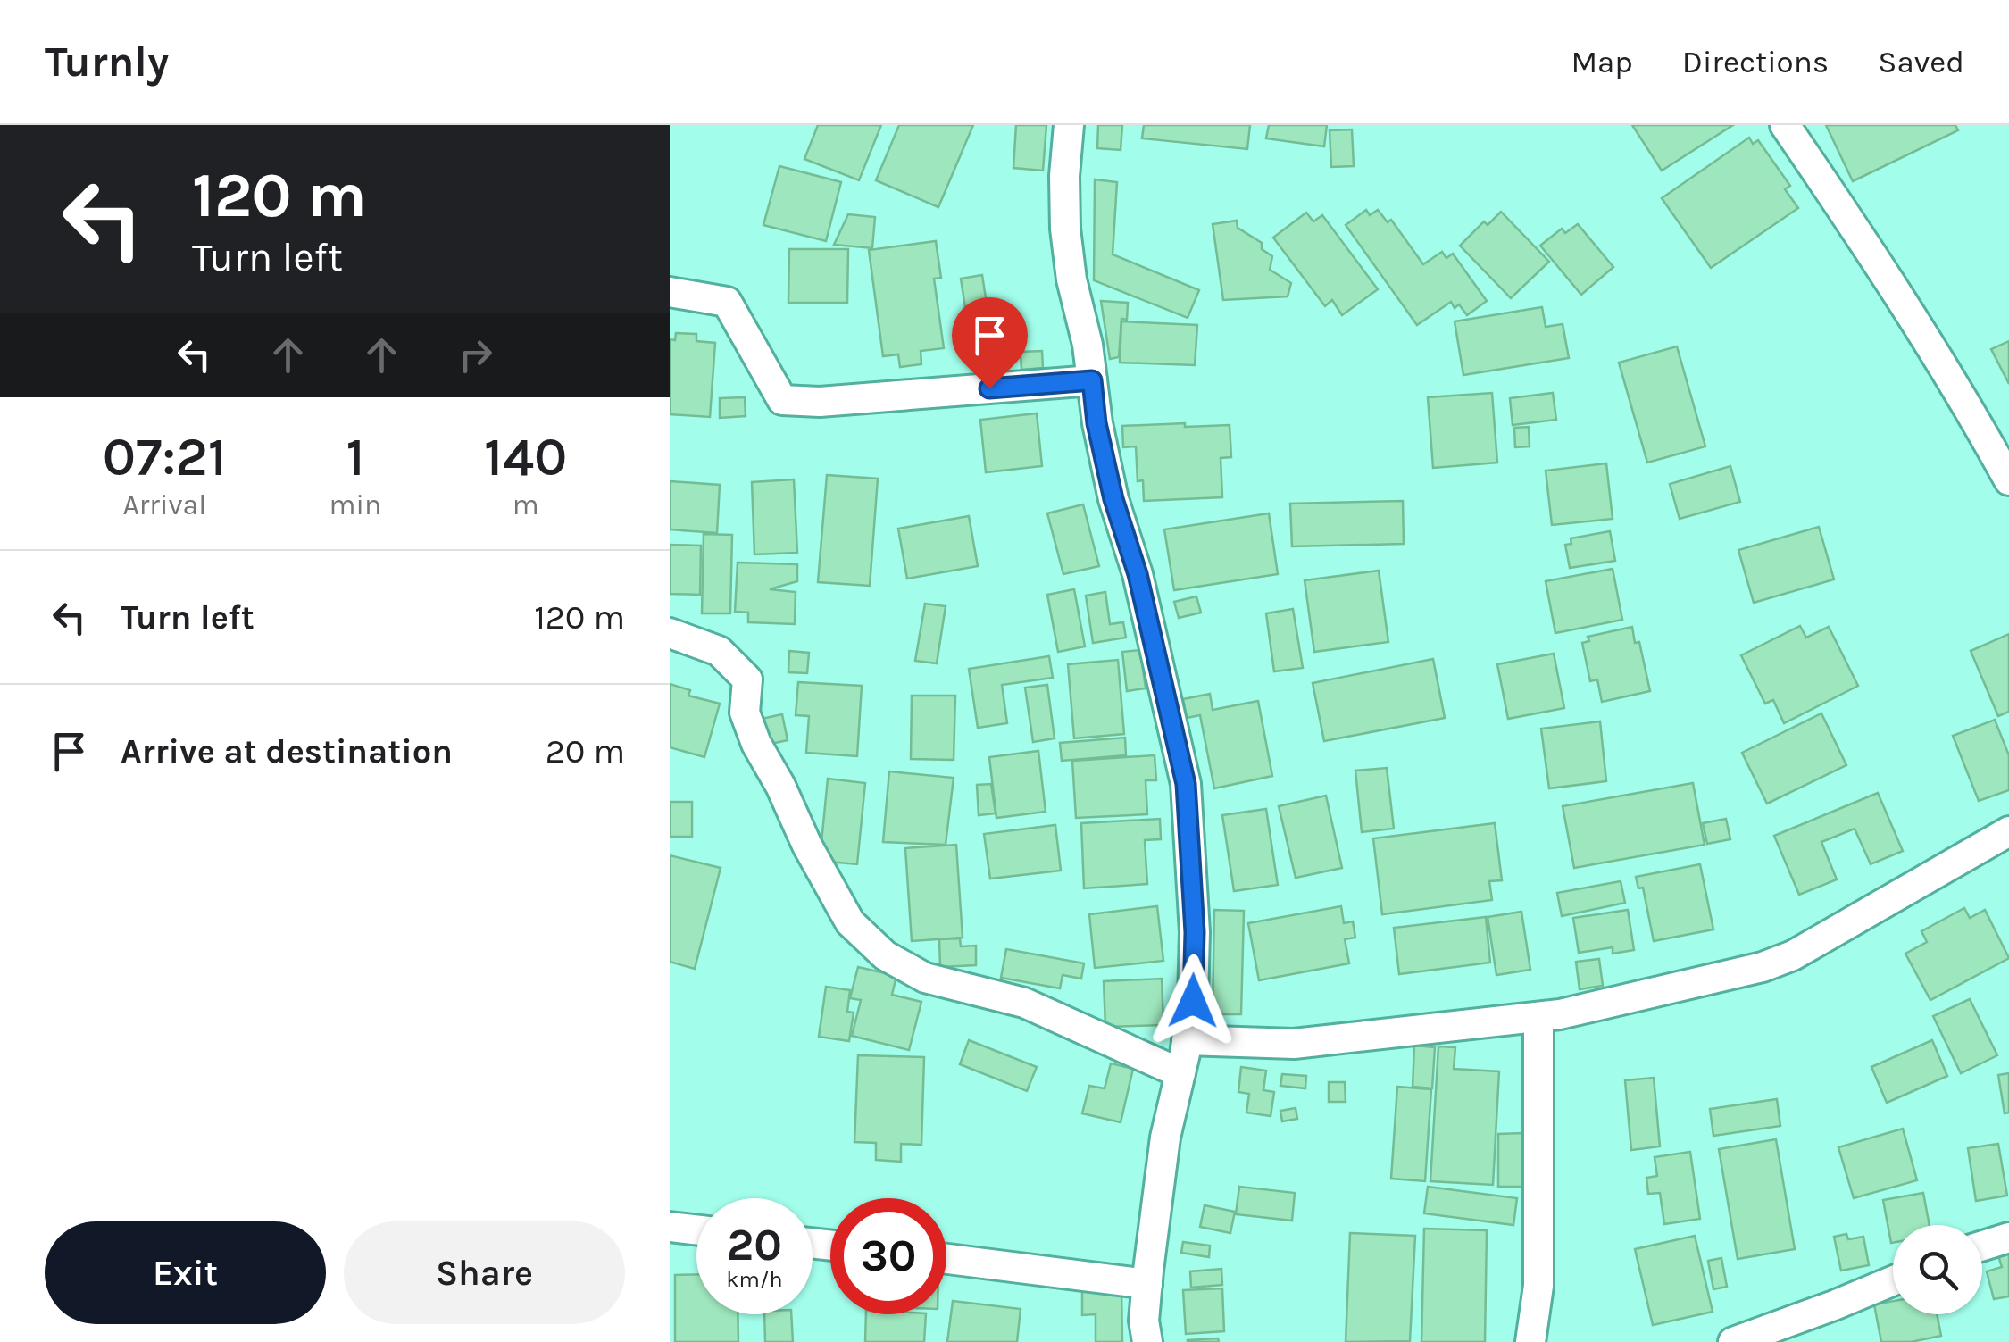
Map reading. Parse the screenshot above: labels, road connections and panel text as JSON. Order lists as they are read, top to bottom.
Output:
{
  "page": {
    "header": "Turnly",
    "nav": ["Map", "Directions", "Saved"],
    "turn": ["120 m", "Turn left"],
    "eta": [
      "07:21",
      "Arrival",
      "1",
      "min",
      "140",
      "m"
    ],
    "list": [
      {
        "name": "Turn left",
        "value": "120 m"
      },
      {
        "name": "Arrive at destination",
        "value": "20 m"
      }
    ],
    "speed": "20 km/h",
    "limit": "30",
    "buttons": ["Exit", "Share"]
  }
}
